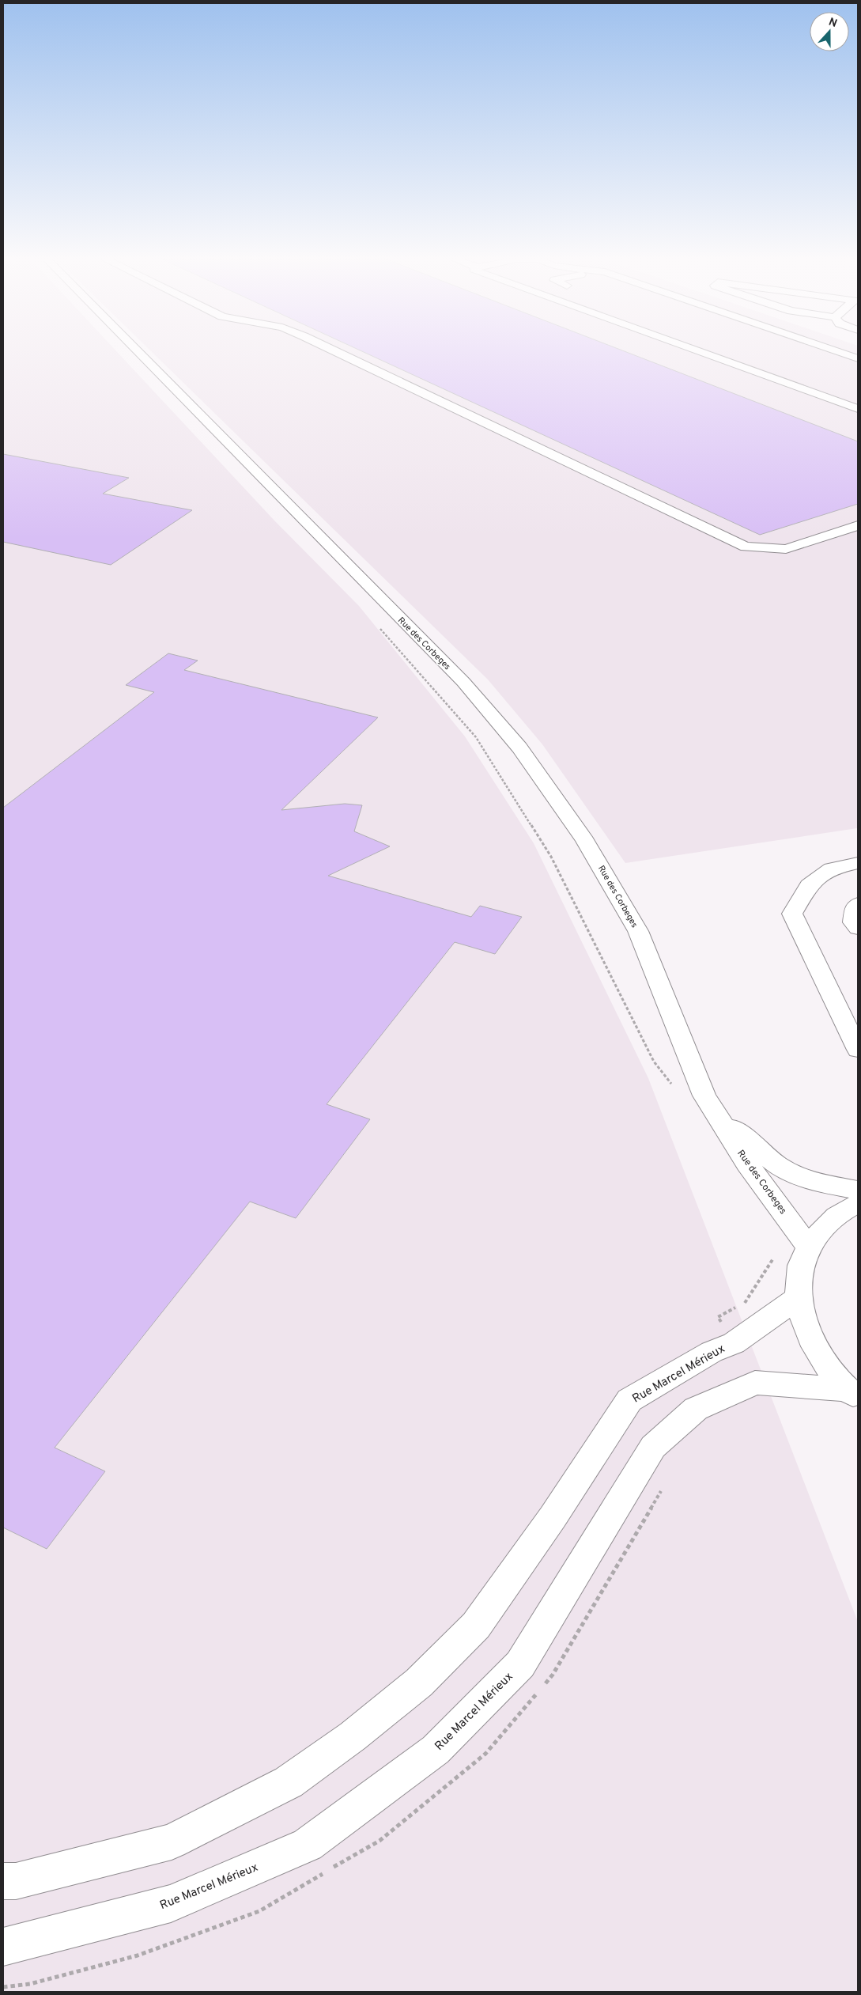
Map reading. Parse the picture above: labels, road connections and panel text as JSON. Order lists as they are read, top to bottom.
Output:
{
  "streets": {
    "street": ["Rue des Corbeges", "Rue Marcel Mérieux"]
  },
  "north": "top"
}
